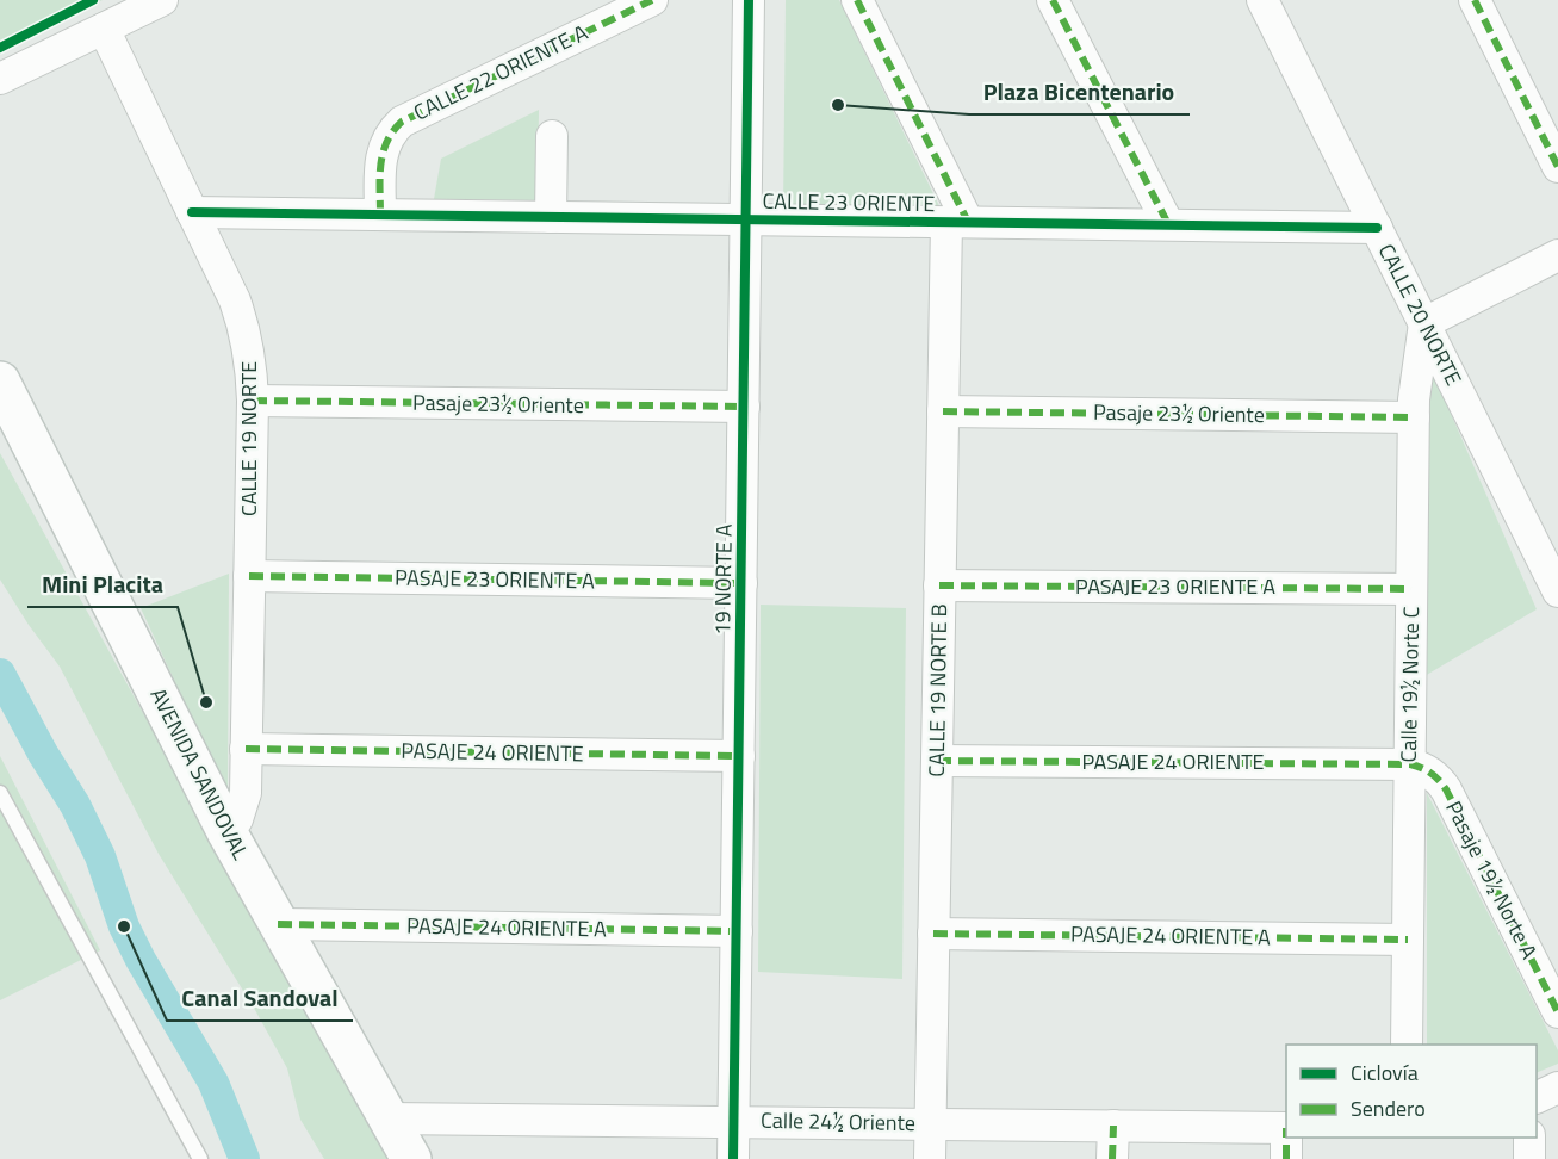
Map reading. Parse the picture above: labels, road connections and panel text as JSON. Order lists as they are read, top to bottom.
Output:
{
  "streets": {
    "street": [
      "CALLE 22 ORIENTE A",
      "CALLE 23 ORIENTE",
      "CALLE 20 NORTE",
      "Pasaje 23½ Oriente",
      "CALLE 19 NORTE",
      "PASAJE 23 ORIENTE A",
      "19 NORTE A",
      "Calle 19½ Norte C",
      "CALLE 19 NORTE B",
      "PASAJE 24 ORIENTE",
      "AVENIDA SANDOVAL",
      "Pasaje 19½ Norte A",
      "PASAJE 24 ORIENTE A",
      "Calle 24½ Oriente"
    ]
  },
  "crossings": [
    ["CALLE 22 ORIENTE A", "CALLE 23 ORIENTE"],
    ["CALLE 23 ORIENTE", "CALLE 20 NORTE"],
    ["CALLE 23 ORIENTE", "CALLE 19 NORTE"],
    ["CALLE 23 ORIENTE", "19 NORTE A"],
    ["CALLE 23 ORIENTE", "CALLE 19 NORTE B"],
    ["CALLE 20 NORTE", "Calle 19½ Norte C"],
    ["Pasaje 23½ Oriente", "CALLE 19 NORTE"],
    ["Pasaje 23½ Oriente", "19 NORTE A"],
    ["Pasaje 23½ Oriente", "Calle 19½ Norte C"],
    ["Pasaje 23½ Oriente", "CALLE 19 NORTE B"],
    ["CALLE 19 NORTE", "PASAJE 23 ORIENTE A"],
    ["CALLE 19 NORTE", "PASAJE 24 ORIENTE"],
    ["CALLE 19 NORTE", "AVENIDA SANDOVAL"],
    ["PASAJE 23 ORIENTE A", "19 NORTE A"],
    ["PASAJE 23 ORIENTE A", "Calle 19½ Norte C"],
    ["PASAJE 23 ORIENTE A", "CALLE 19 NORTE B"],
    ["19 NORTE A", "PASAJE 24 ORIENTE"],
    ["19 NORTE A", "PASAJE 24 ORIENTE A"],
    ["19 NORTE A", "Calle 24½ Oriente"],
    ["Calle 19½ Norte C", "PASAJE 24 ORIENTE"],
    ["Calle 19½ Norte C", "Pasaje 19½ Norte A"],
    ["Calle 19½ Norte C", "PASAJE 24 ORIENTE A"],
    ["CALLE 19 NORTE B", "PASAJE 24 ORIENTE"],
    ["CALLE 19 NORTE B", "PASAJE 24 ORIENTE A"],
    ["CALLE 19 NORTE B", "Calle 24½ Oriente"],
    ["PASAJE 24 ORIENTE", "Pasaje 19½ Norte A"],
    ["AVENIDA SANDOVAL", "PASAJE 24 ORIENTE A"],
    ["AVENIDA SANDOVAL", "Calle 24½ Oriente"]
  ],
  "places": ["Plaza Bicentenario", "Mini Placita", "Canal Sandoval"],
  "legend": ["Ciclovía", "Sendero"]
}
